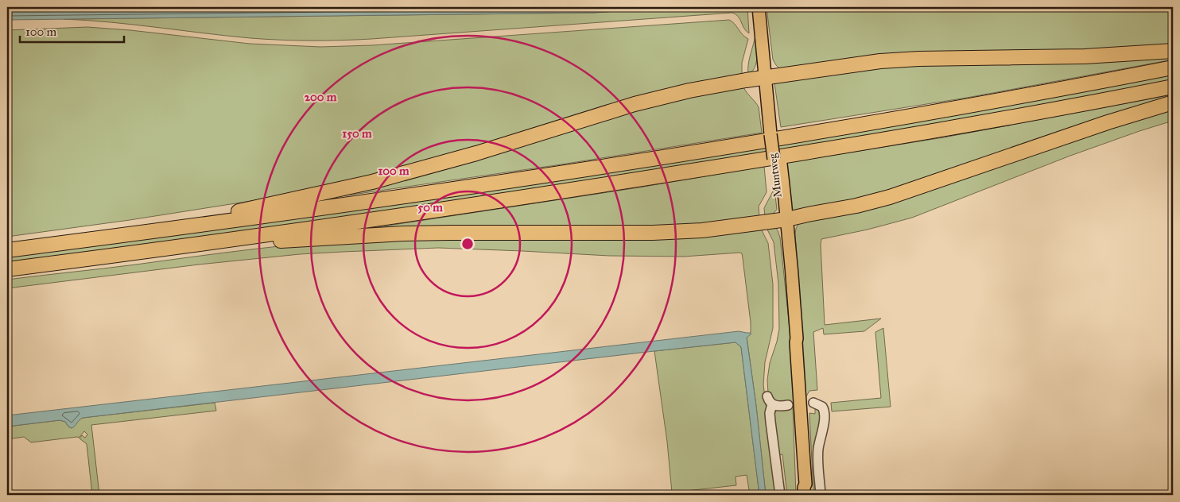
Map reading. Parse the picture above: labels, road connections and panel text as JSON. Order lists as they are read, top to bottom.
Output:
{
  "streets": {
    "main road": ["Muntweg"]
  },
  "scale_bar": "100 m",
  "rings": [
    "200 m",
    "150 m",
    "100 m",
    "50 m"
  ]
}
